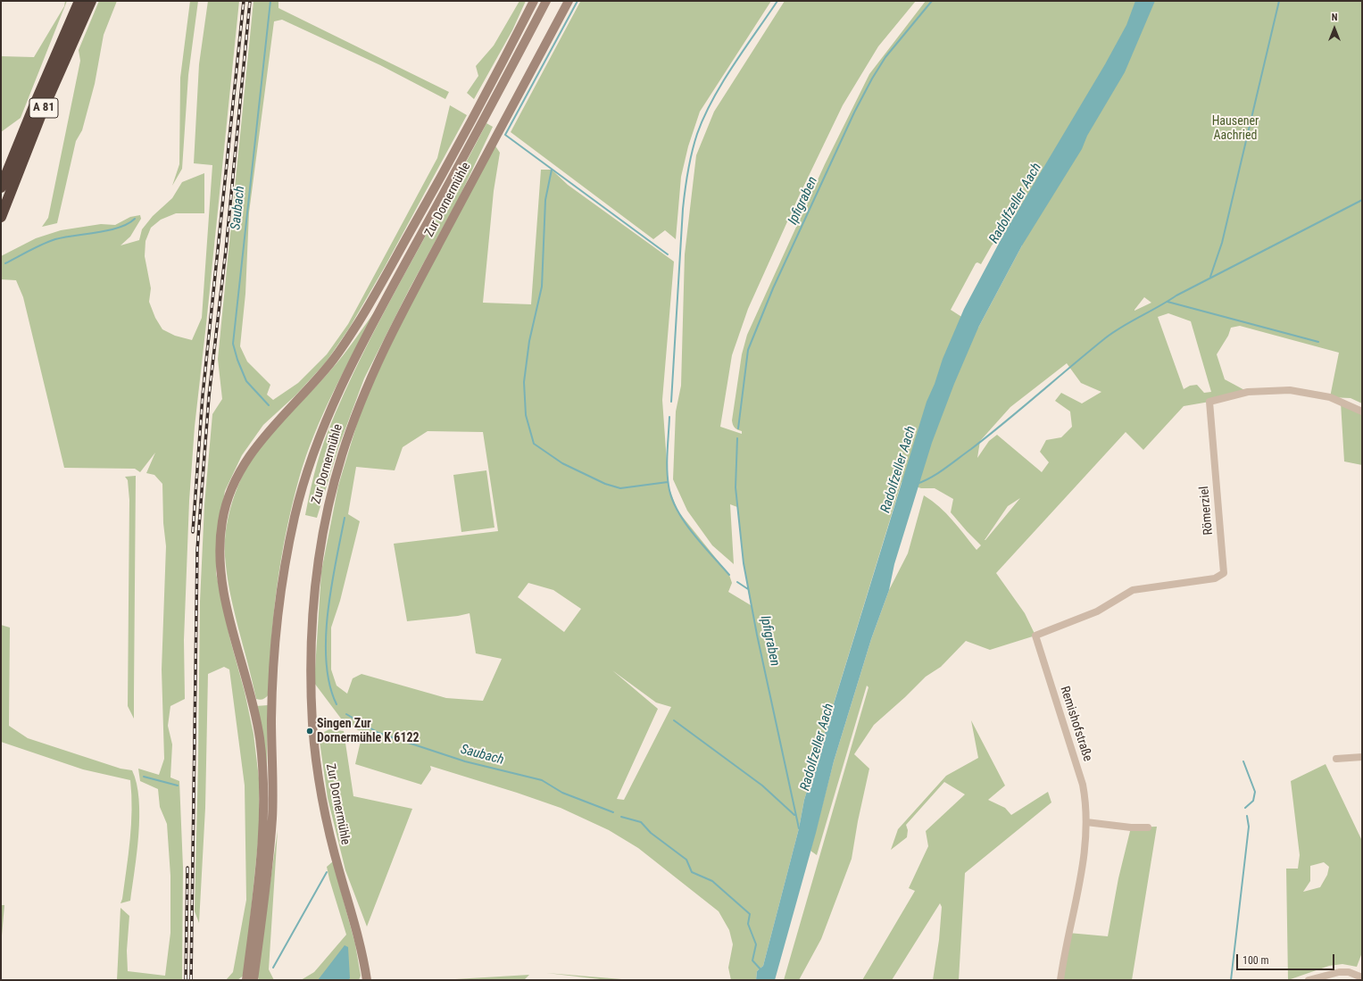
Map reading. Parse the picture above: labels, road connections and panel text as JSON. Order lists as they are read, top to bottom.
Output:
{
  "streets": {
    "highway": ["A 81"],
    "main road": ["Zur Dornermühle"],
    "street": ["Römerziel", "Remishofstraße"]
  },
  "crossings": [
    ["Römerziel", "Remishofstraße"]
  ],
  "water": ["Ipfigraben", "Radolfzeller Aach", "Saubach"],
  "parks": ["Hausener Aachried"],
  "places": ["Singen Zur Dornermühle K 6122"],
  "scale_bar": "100 m",
  "north": "top"
}
